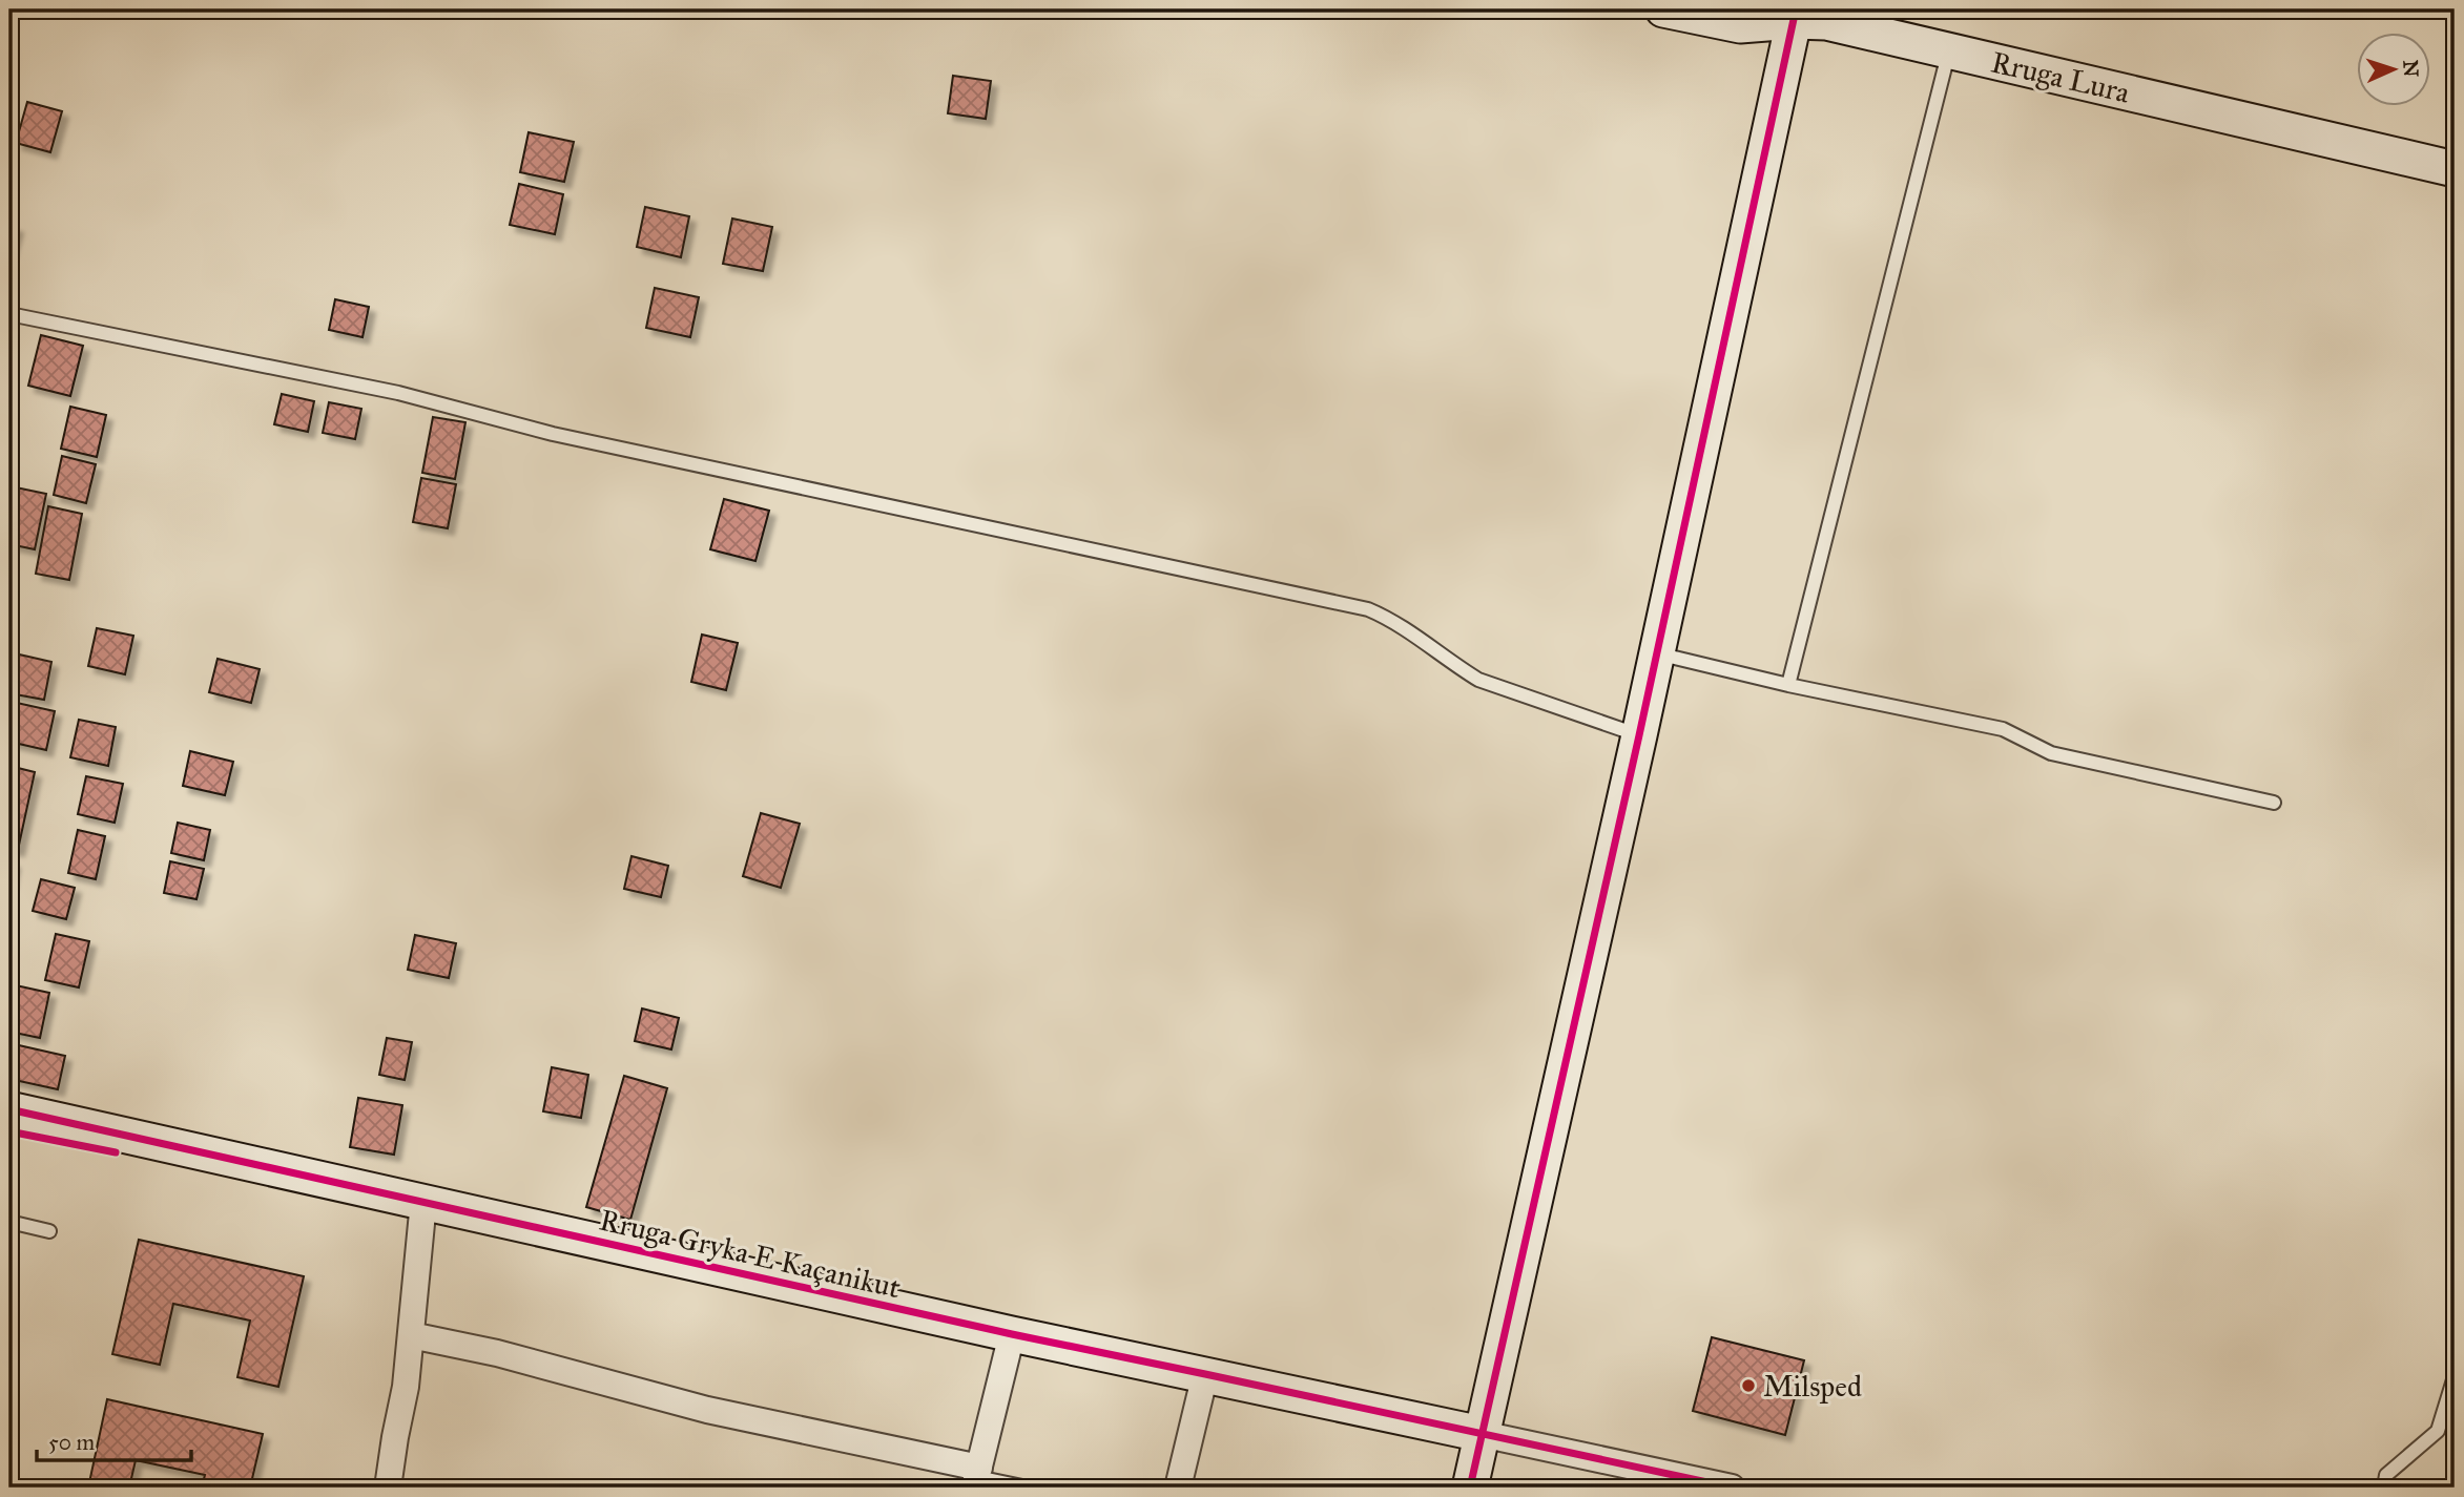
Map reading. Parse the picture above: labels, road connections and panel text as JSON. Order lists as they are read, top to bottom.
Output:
{
  "streets": {
    "street": ["Rruga Lura", "Rruga Gryka E Kaçanikut"]
  },
  "places": ["Milsped"],
  "scale_bar": "50 m",
  "north": "right"
}
